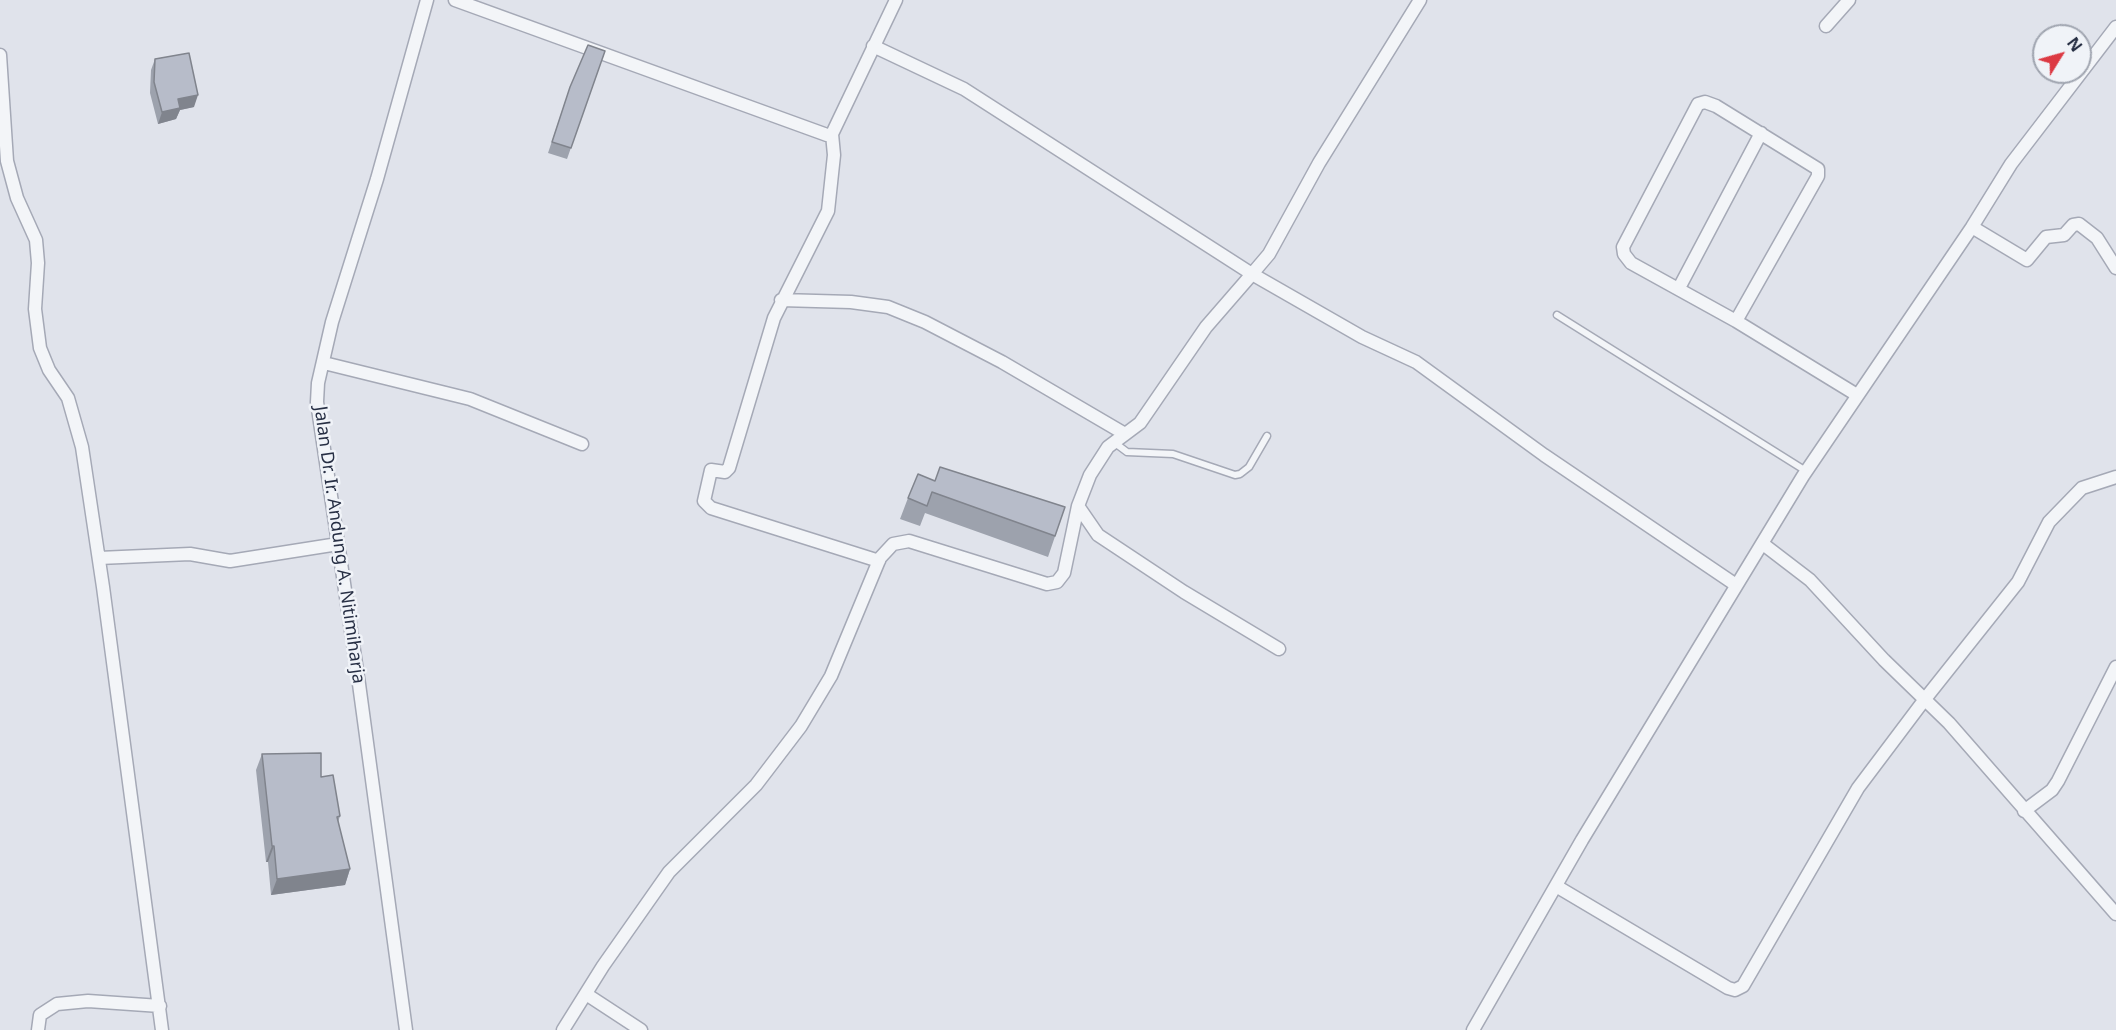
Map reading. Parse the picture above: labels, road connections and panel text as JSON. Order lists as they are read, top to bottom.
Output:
{
  "streets": {
    "street": ["Jalan Dr. Ir. Andung A. Nitimiharja"]
  },
  "north": "top right"
}
